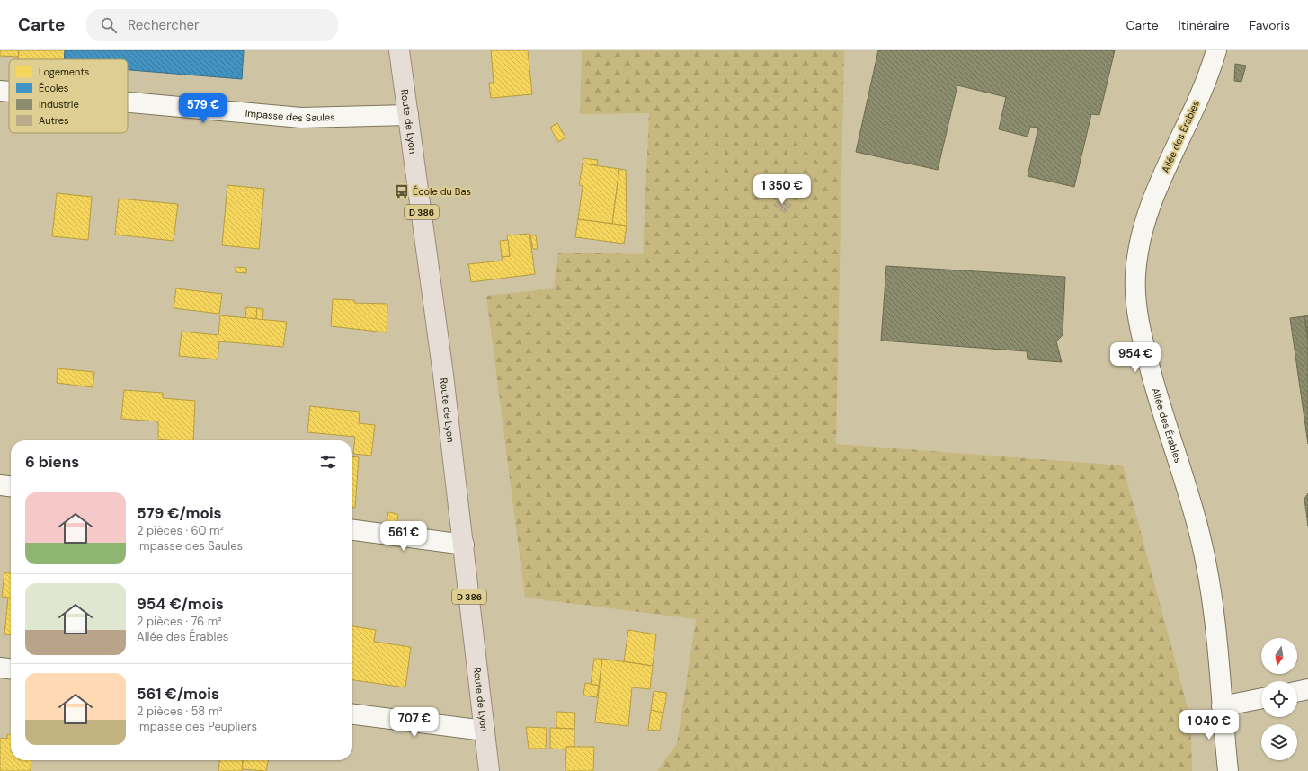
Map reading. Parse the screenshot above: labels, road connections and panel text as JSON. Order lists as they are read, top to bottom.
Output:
{
  "streets": {
    "main road": ["Route de Lyon", "D 386"],
    "street": ["Impasse des Saules", "Allée des Érables"]
  },
  "crossings": [
    ["Impasse des Saules", "Route de Lyon"]
  ],
  "places": {
    "bus stop": ["École du Bas"]
  },
  "legend": [
    "Logements",
    "Écoles",
    "Industrie",
    "Autres"
  ],
  "north": "bottom",
  "page": {
    "header": "Carte",
    "search": "Rechercher",
    "nav": ["Carte", "Itinéraire", "Favoris"],
    "price": [
      "579 €",
      "1 350 €",
      "954 €",
      "561 €",
      "707 €",
      "1 040 €"
    ],
    "heading": "6 biens",
    "list": [
      {
        "name": "579 €/mois",
        "note": "2 pièces · 60 m² · Impasse des Saules"
      },
      {
        "name": "954 €/mois",
        "note": "2 pièces · 76 m² · Allée des Érables"
      },
      {
        "name": "561 €/mois",
        "note": "2 pièces · 58 m² · Impasse des Peupliers"
      }
    ]
  }
}
